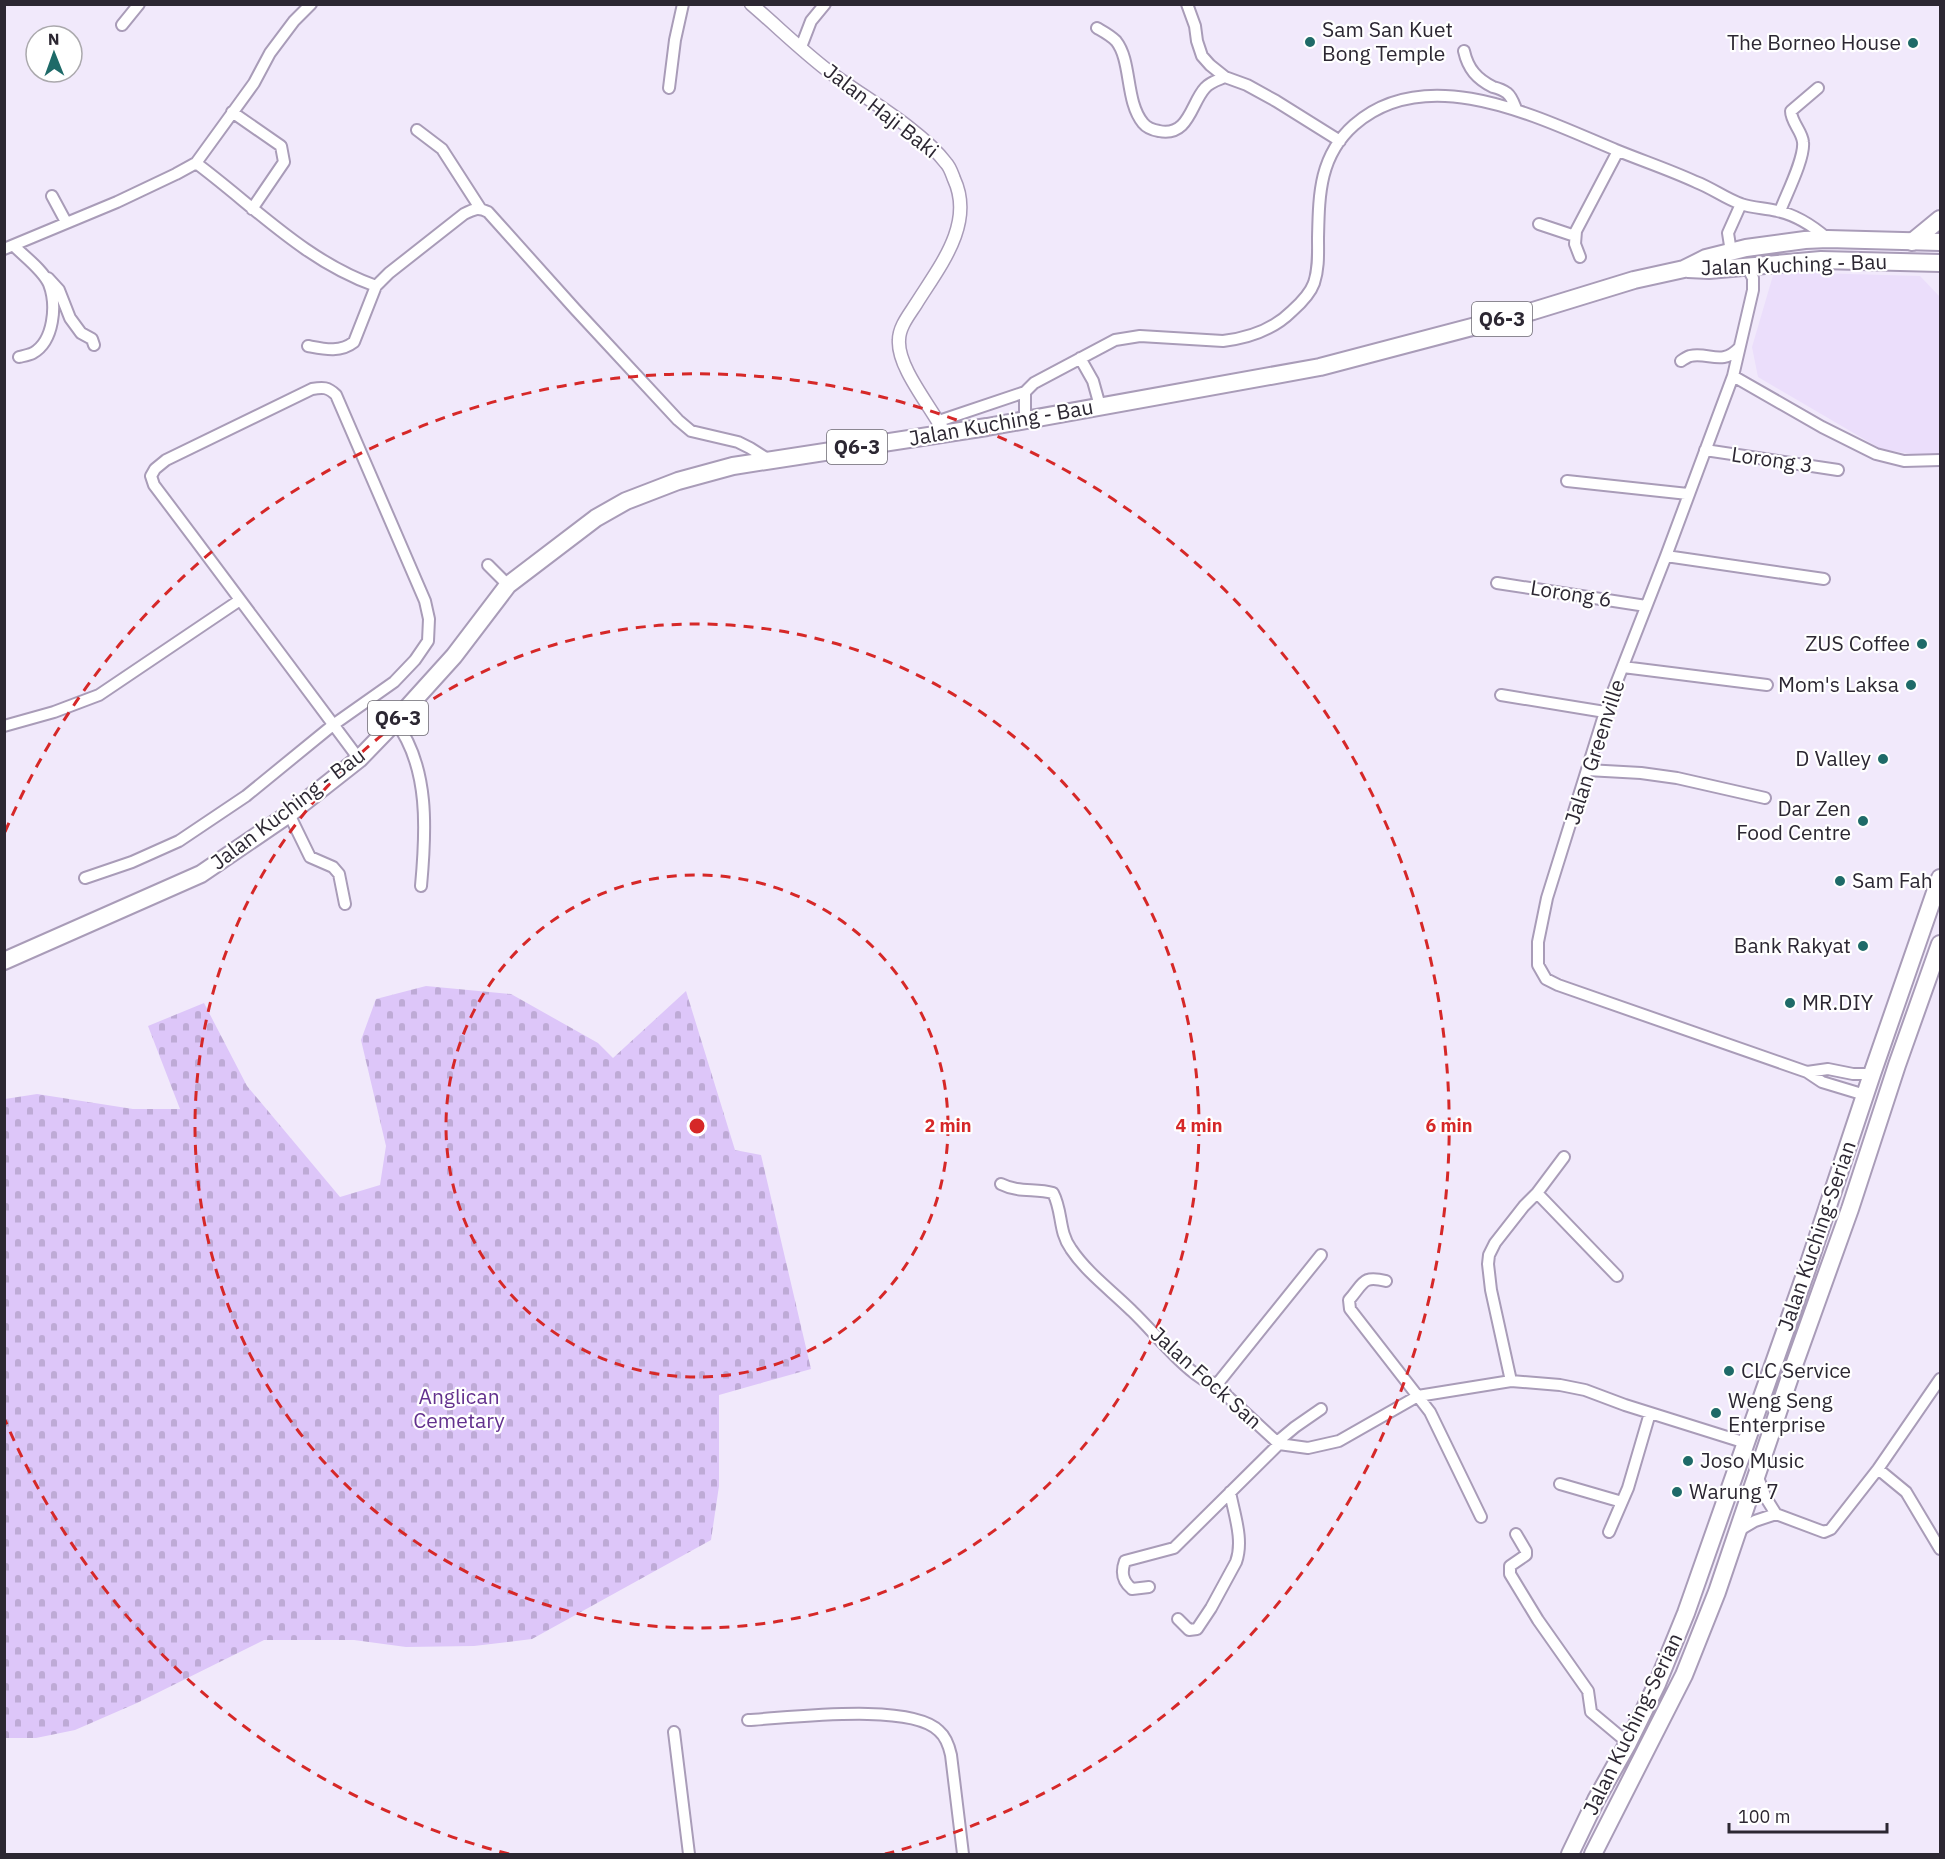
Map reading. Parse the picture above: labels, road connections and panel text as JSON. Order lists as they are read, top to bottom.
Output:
{
  "streets": {
    "main road": ["Jalan Kuching - Bau", "Q6-3", "Jalan Kuching-Serian"],
    "street": [
      "Jalan Haji Baki",
      "Lorong 3",
      "Lorong 6",
      "Jalan Greenville",
      "Jalan Fock San"
    ]
  },
  "crossings": [
    ["Jalan Haji Baki", "Jalan Kuching - Bau"],
    ["Jalan Kuching - Bau", "Jalan Greenville"],
    ["Lorong 3", "Jalan Greenville"],
    ["Lorong 6", "Jalan Greenville"],
    ["Jalan Greenville", "Jalan Kuching-Serian"],
    ["Jalan Kuching-Serian", "Jalan Fock San"]
  ],
  "parks": ["Anglican Cemetary"],
  "places": [
    "Sam San Kuet Bong Temple",
    "The Borneo House",
    "ZUS Coffee",
    "Mom's Laksa",
    "D Valley",
    "Dar Zen Food Centre",
    "Sam Fah",
    "Bank Rakyat",
    "MR.DIY",
    "CLC Service",
    "Weng Seng Enterprise",
    "Joso Music",
    "Warung 7"
  ],
  "scale_bar": "100 m",
  "north": "top",
  "rings": ["2 min", "4 min", "6 min"]
}
